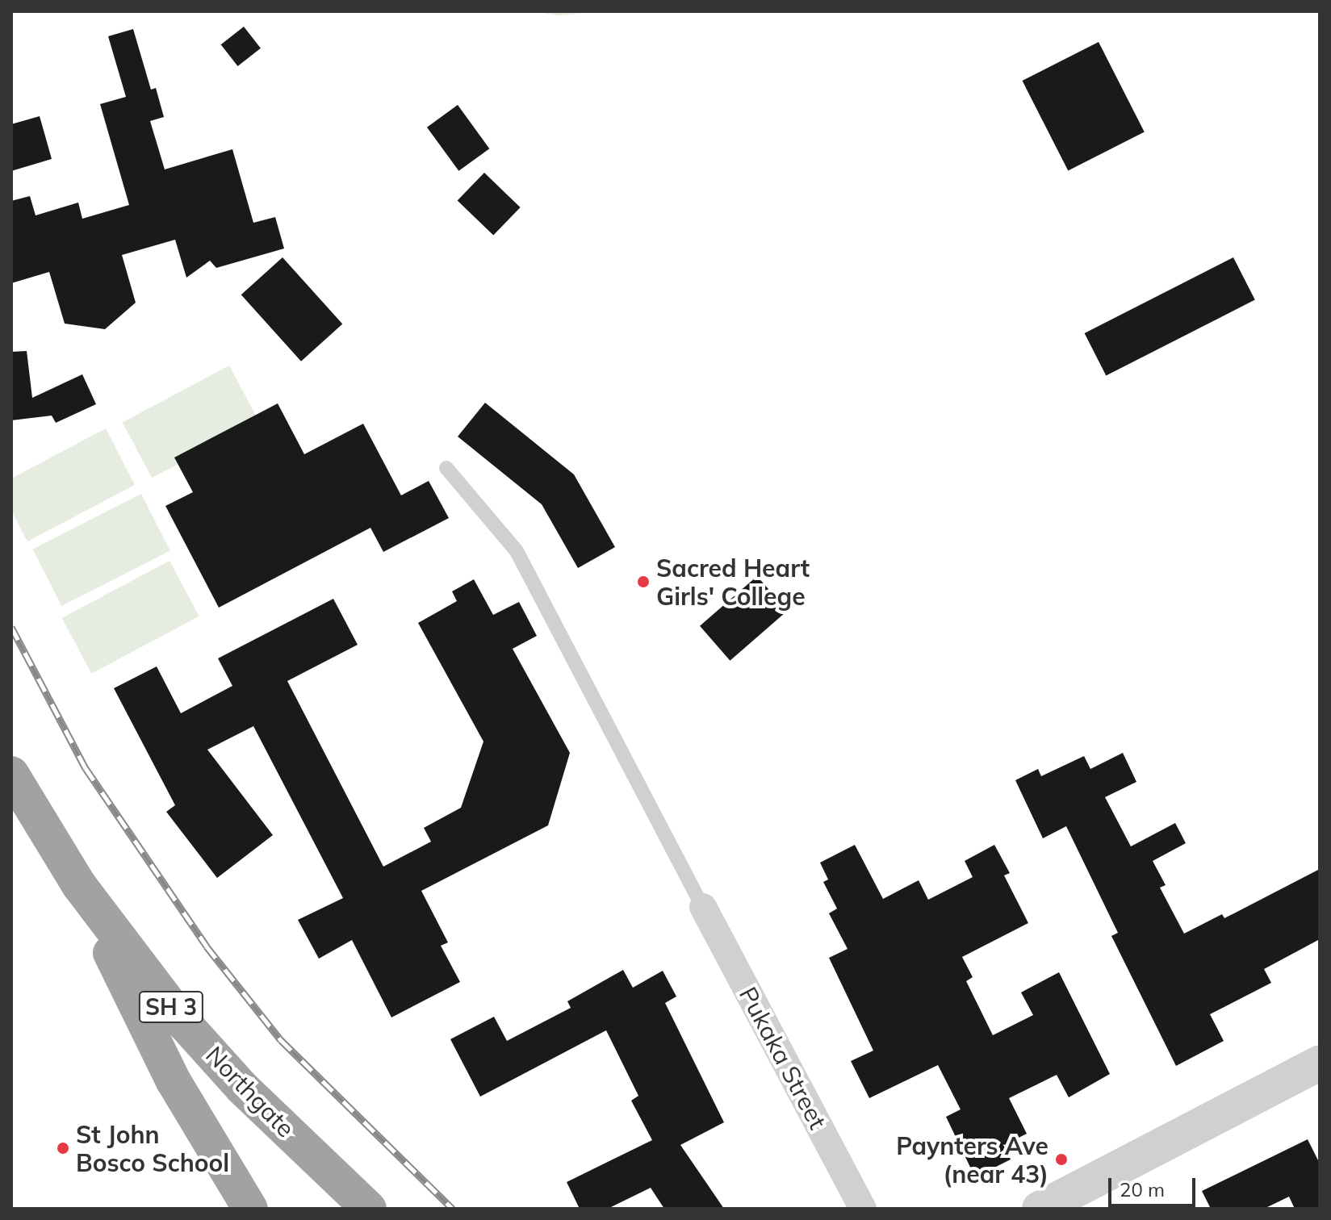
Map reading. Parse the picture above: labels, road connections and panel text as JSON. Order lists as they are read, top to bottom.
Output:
{
  "streets": {
    "highway": ["SH 3", "Northgate"],
    "street": ["Pukaka Street"]
  },
  "places": ["Sacred Heart Girls' College", "St John Bosco School", "Paynters Ave (near 43)"],
  "scale_bar": "20 m"
}
